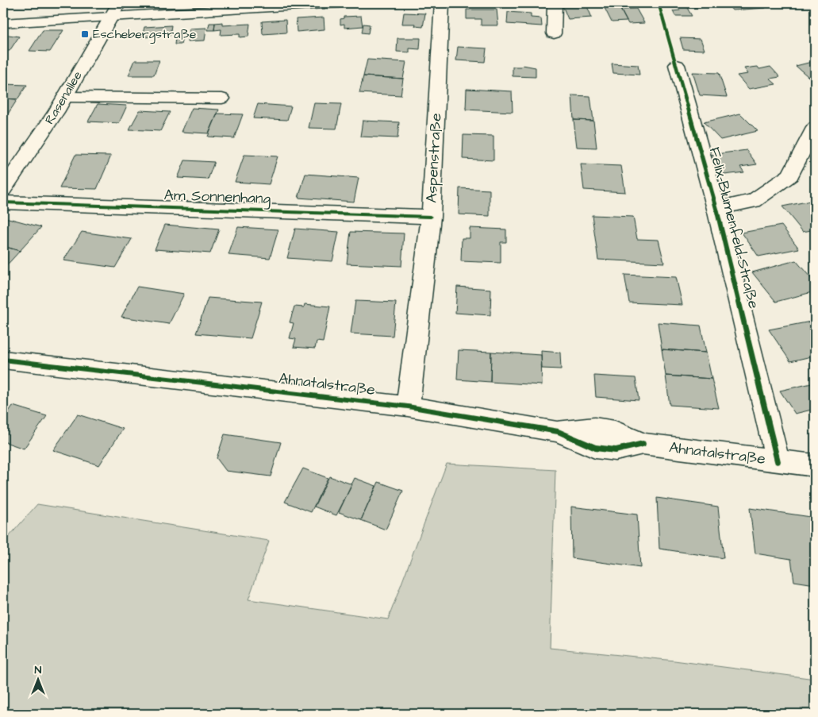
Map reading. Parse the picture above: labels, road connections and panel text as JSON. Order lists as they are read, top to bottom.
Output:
{
  "streets": {
    "street": [
      "Rasenallee",
      "Aspenstraße",
      "Am Sonnenhang",
      "Felix-Blumenfeld-Straße",
      "Ahnatalstraße"
    ]
  },
  "crossings": [
    ["Aspenstraße", "Am Sonnenhang"],
    ["Aspenstraße", "Ahnatalstraße"],
    ["Felix-Blumenfeld-Straße", "Ahnatalstraße"]
  ],
  "places": {
    "transit": ["Eschebergstraße"]
  },
  "north": "top"
}
